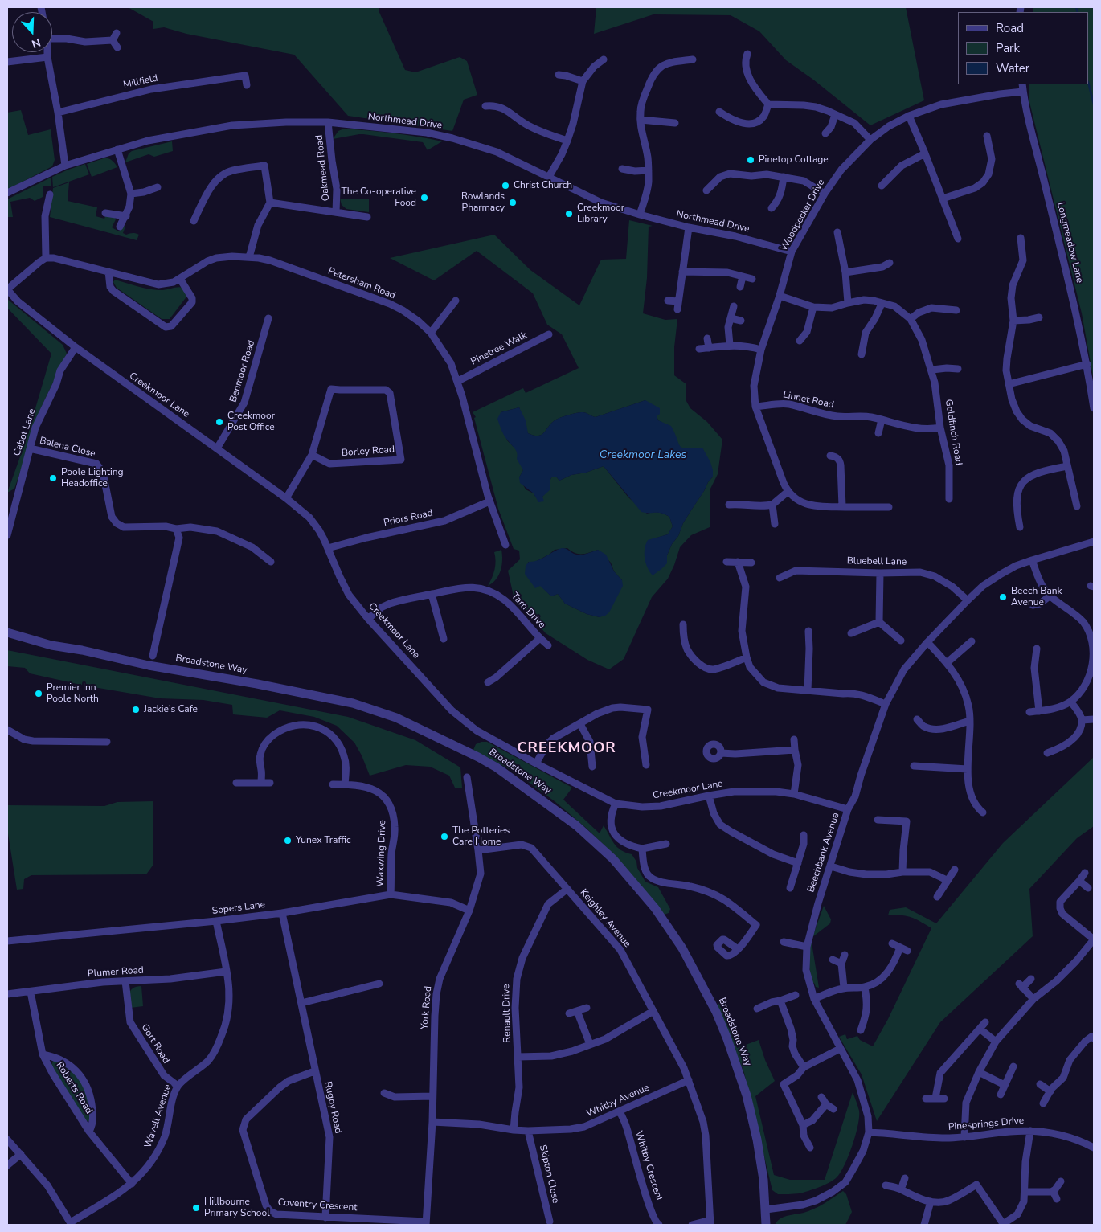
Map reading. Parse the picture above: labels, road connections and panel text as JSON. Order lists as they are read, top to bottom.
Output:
{
  "streets": {
    "street": [
      "Millfield",
      "Northmead Drive",
      "Oakmead Road",
      "Woodpecker Drive",
      "Longmeadow Lane",
      "Petersham Road",
      "Pinetree Walk",
      "Benmoor Road",
      "Creekmoor Lane",
      "Linnet Road",
      "Cabot Lane",
      "Goldfinch Road",
      "Balena Close",
      "Borley Road",
      "Priors Road",
      "Bluebell Lane",
      "Tarn Drive",
      "Broadstone Way",
      "Beechbank Avenue",
      "Waxwing Drive",
      "Sopers Lane",
      "Keighley Avenue",
      "Plumer Road",
      "York Road",
      "Renault Drive",
      "Gort Road",
      "Roberts Road",
      "Whitby Avenue",
      "Rugby Road",
      "Wavell Avenue",
      "Pinesprings Drive",
      "Whitby Crescent",
      "Skipton Close",
      "Coventry Crescent"
    ]
  },
  "crossings": [
    ["Northmead Drive", "Oakmead Road"],
    ["Northmead Drive", "Woodpecker Drive"],
    ["Woodpecker Drive", "Longmeadow Lane"],
    ["Woodpecker Drive", "Linnet Road"],
    ["Woodpecker Drive", "Goldfinch Road"],
    ["Petersham Road", "Pinetree Walk"],
    ["Petersham Road", "Priors Road"],
    ["Benmoor Road", "Creekmoor Lane"],
    ["Creekmoor Lane", "Cabot Lane"],
    ["Creekmoor Lane", "Borley Road"],
    ["Creekmoor Lane", "Priors Road"],
    ["Creekmoor Lane", "Tarn Drive"],
    ["Creekmoor Lane", "Beechbank Avenue"],
    ["Linnet Road", "Goldfinch Road"],
    ["Cabot Lane", "Balena Close"],
    ["Bluebell Lane", "Beechbank Avenue"],
    ["Broadstone Way", "Beechbank Avenue"],
    ["Beechbank Avenue", "Pinesprings Drive"],
    ["Waxwing Drive", "Sopers Lane"],
    ["Sopers Lane", "York Road"],
    ["Sopers Lane", "Rugby Road"],
    ["Sopers Lane", "Wavell Avenue"],
    ["Keighley Avenue", "York Road"],
    ["Keighley Avenue", "Renault Drive"],
    ["Keighley Avenue", "Whitby Avenue"],
    ["Plumer Road", "Gort Road"],
    ["Plumer Road", "Roberts Road"],
    ["Plumer Road", "Wavell Avenue"],
    ["York Road", "Whitby Avenue"],
    ["York Road", "Coventry Crescent"],
    ["Renault Drive", "Whitby Avenue"],
    ["Gort Road", "Wavell Avenue"],
    ["Roberts Road", "Wavell Avenue"],
    ["Whitby Avenue", "Whitby Crescent"],
    ["Whitby Avenue", "Skipton Close"],
    ["Rugby Road", "Coventry Crescent"]
  ],
  "districts": ["CREEKMOOR"],
  "water": ["Creekmoor Lakes"],
  "places": [
    "Pinetop Cottage",
    "Christ Church",
    "The Co-operative Food",
    "Rowlands Pharmacy",
    "Creekmoor Library",
    "Creekmoor Post Office",
    "Poole Lighting Headoffice",
    "Beech Bank Avenue",
    "Premier Inn Poole North",
    "Jackie's Cafe",
    "The Potteries Care Home",
    "Yunex Traffic",
    "Hillbourne Primary School"
  ],
  "legend": ["Road", "Park", "Water"],
  "north": "bottom"
}
